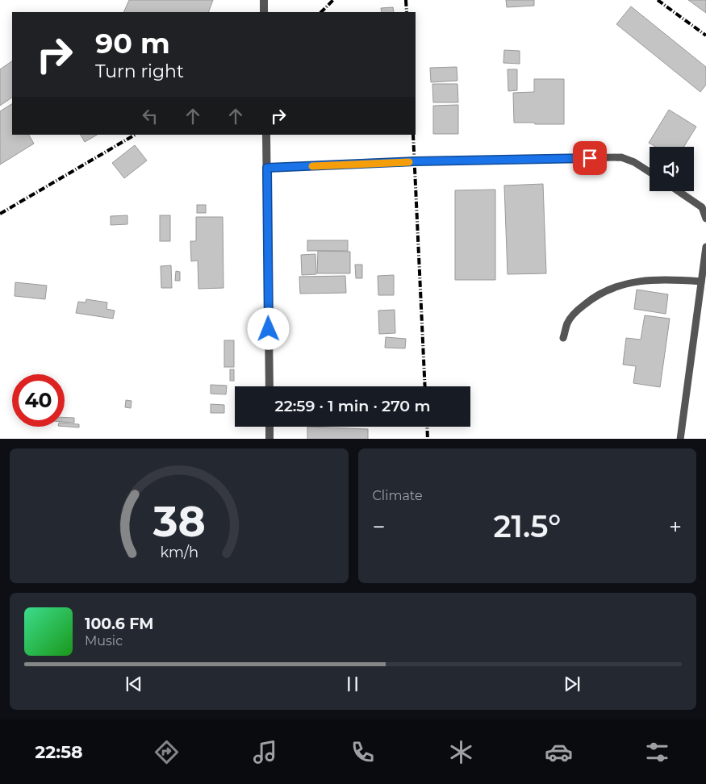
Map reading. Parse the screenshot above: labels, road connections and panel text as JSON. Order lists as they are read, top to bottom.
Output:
{
  "page": {
    "turn": ["90 m", "Turn right"],
    "limit": "40",
    "trip": "22:59 · 1 min · 270 m",
    "tile": "Climate",
    "heat": ["−", "21.5°", "+"],
    "song": ["100.6 FM", "Music"],
    "tabs": "22:58",
    "gauge": ["38", "km/h"]
  }
}
